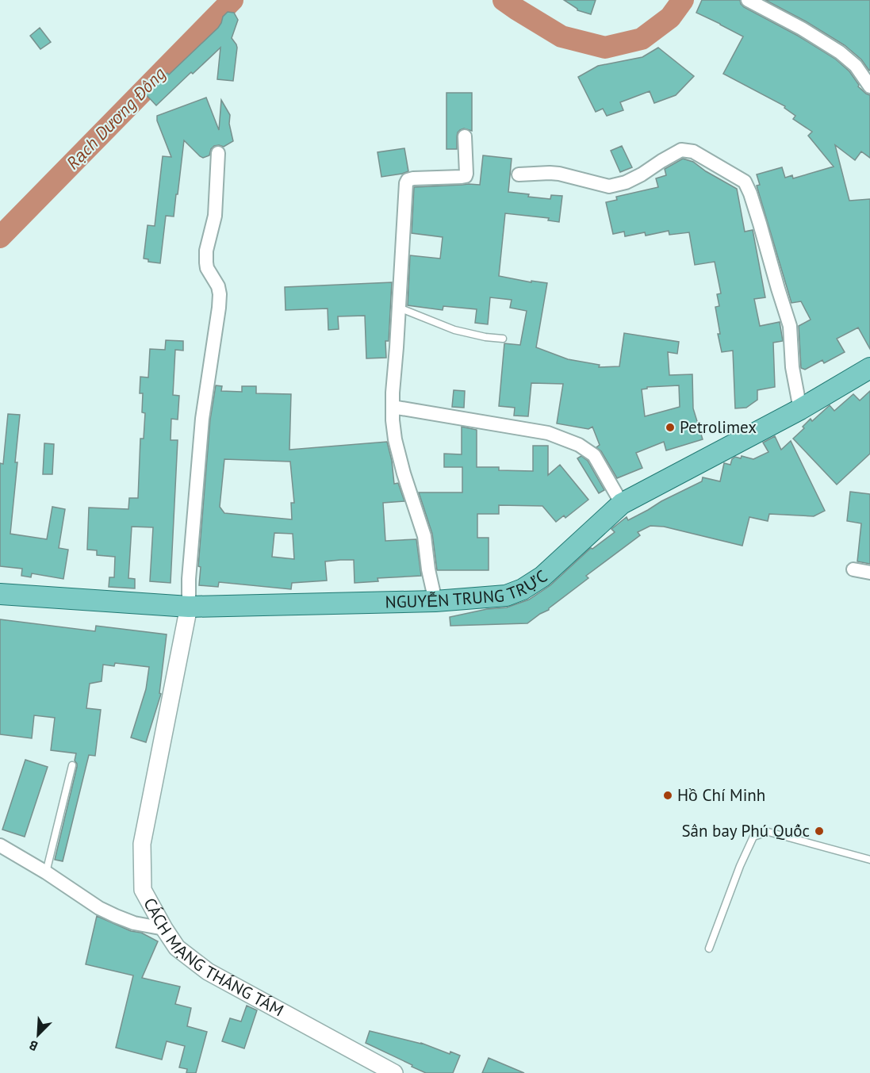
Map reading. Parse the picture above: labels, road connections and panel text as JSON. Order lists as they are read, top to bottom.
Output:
{
  "streets": {
    "main road": ["NGUYỄN TRUNG TRỰC"],
    "street": ["CÁCH MẠNG THÁNG TÁM"]
  },
  "crossings": [
    ["NGUYỄN TRUNG TRỰC", "CÁCH MẠNG THÁNG TÁM"]
  ],
  "water": ["Rạch Dương Đông"],
  "places": ["Petrolimex", "Hồ Chí Minh", "Sân bay Phú Quốc"],
  "north": "bottom left"
}
